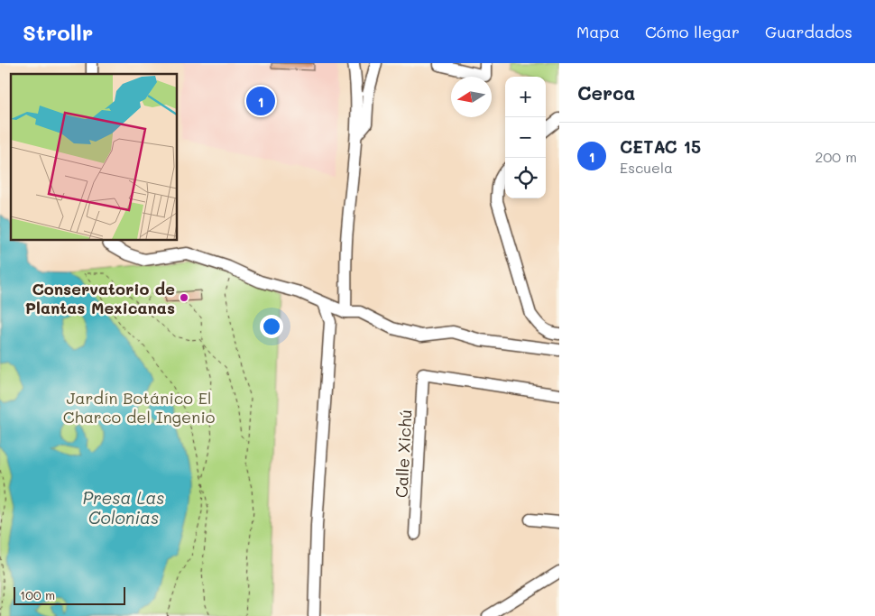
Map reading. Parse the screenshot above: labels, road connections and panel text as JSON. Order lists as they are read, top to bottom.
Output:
{
  "streets": {
    "street": ["Calle Xichú"]
  },
  "water": ["Presa Las Colonias"],
  "parks": ["Jardín Botánico El Charco del Ingenio"],
  "places": ["Conservatorio de Plantas Mexicanas"],
  "scale_bar": "100 m",
  "north": "left",
  "page": {
    "header": "Strollr",
    "nav": ["Mapa", "Cómo llegar", "Guardados"],
    "heading": "Cerca",
    "map_buttons": ["+", "−"],
    "pins": "1",
    "list": [
      {
        "mark": "1",
        "name": "CETAC 15",
        "note": "Escuela",
        "value": "200 m"
      }
    ],
    "scale": "100 m"
  }
}
